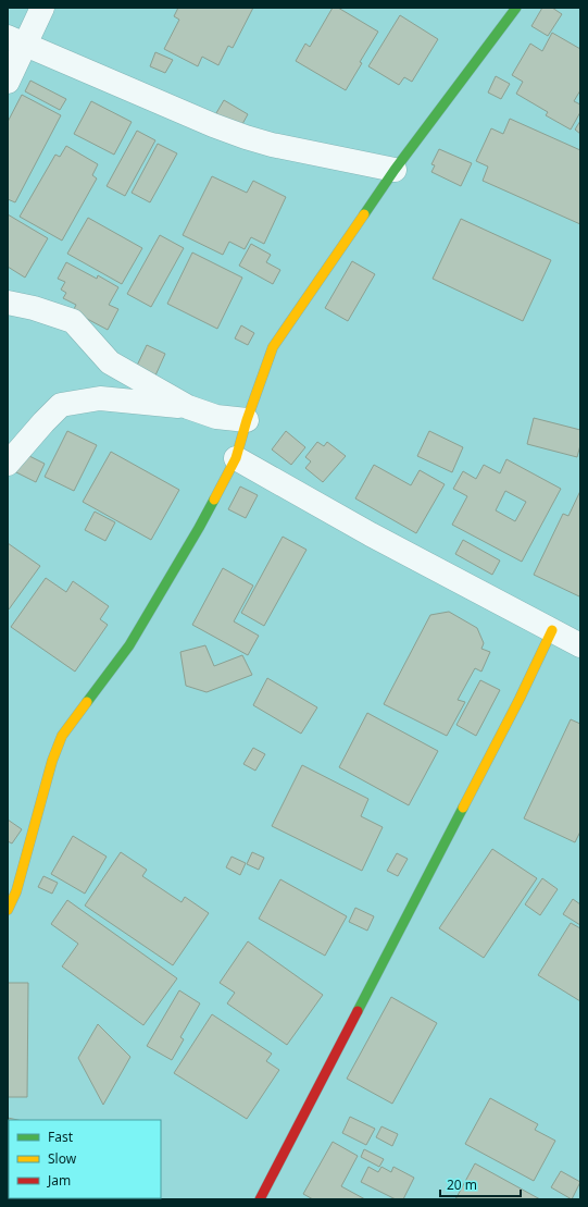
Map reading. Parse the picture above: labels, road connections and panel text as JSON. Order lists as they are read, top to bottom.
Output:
{
  "legend": ["Fast", "Slow", "Jam"],
  "scale_bar": "20 m"
}
